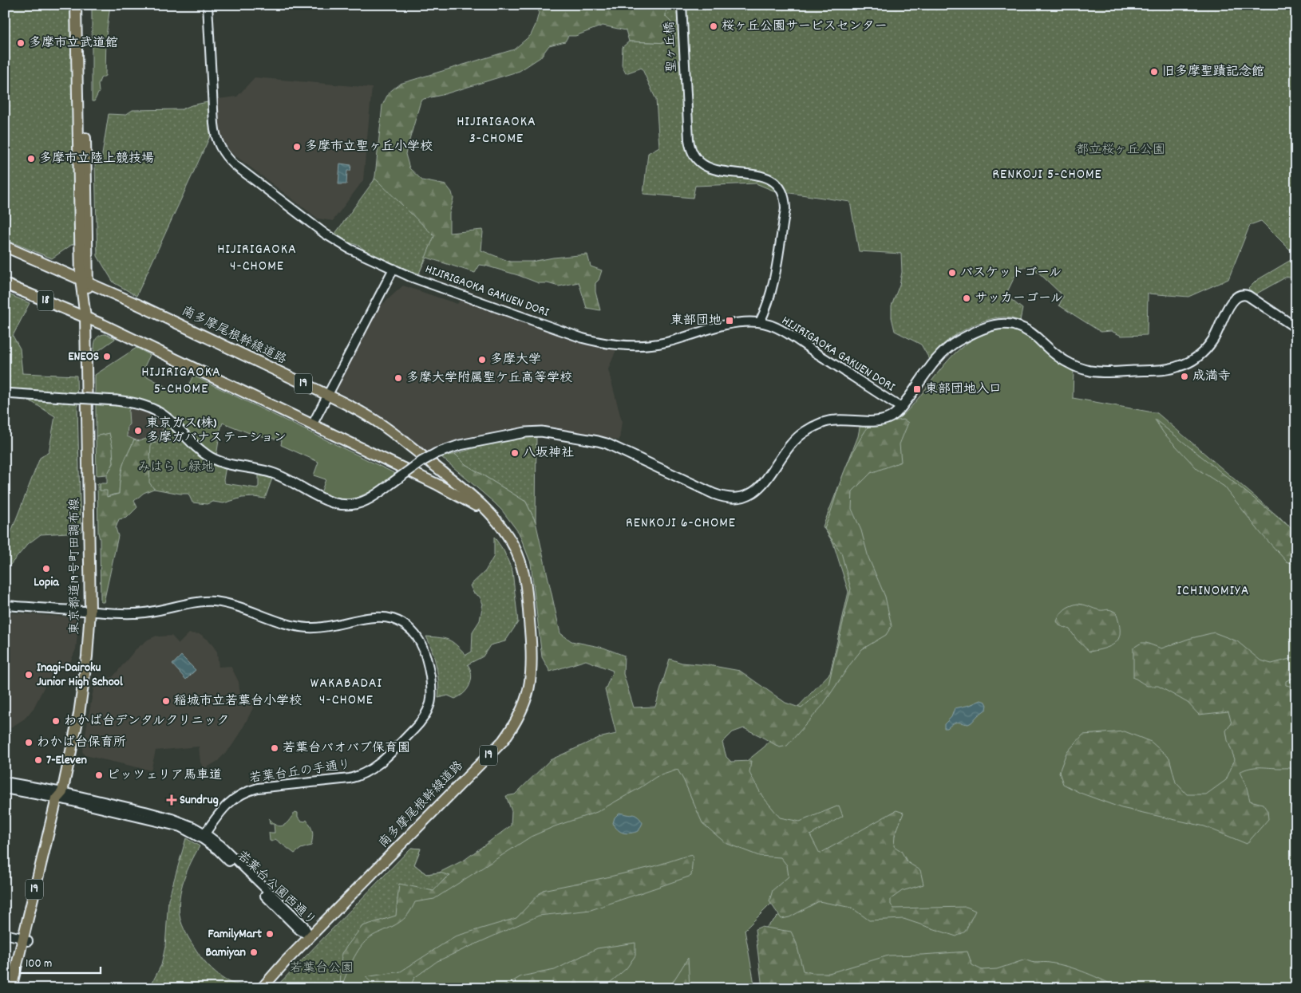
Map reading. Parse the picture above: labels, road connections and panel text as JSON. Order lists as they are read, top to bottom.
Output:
{
  "streets": {
    "main road": [
      "18",
      "南多摩尾根幹線道路",
      "19",
      "東京都道19号町田調布線"
    ],
    "street": [
      "聖ヶ丘橋",
      "HIJIRIGAOKA GAKUEN DORI",
      "若葉台丘の手通り",
      "若葉台公園西通り"
    ]
  },
  "crossings": [
    ["聖ヶ丘橋", "HIJIRIGAOKA GAKUEN DORI"],
    ["18", "南多摩尾根幹線道路"],
    ["18", "東京都道19号町田調布線"],
    ["南多摩尾根幹線道路", "東京都道19号町田調布線"],
    ["南多摩尾根幹線道路", "若葉台公園西通り"],
    ["東京都道19号町田調布線", "若葉台丘の手通り"],
    ["東京都道19号町田調布線", "若葉台公園西通り"],
    ["若葉台丘の手通り", "若葉台公園西通り"]
  ],
  "districts": [
    "HIJIRIGAOKA 3-CHOME",
    "RENKOJI 5-CHOME",
    "HIJIRIGAOKA 4-CHOME",
    "HIJIRIGAOKA 5-CHOME",
    "RENKOJI 6-CHOME",
    "ICHINOMIYA",
    "WAKABADAI 4-CHOME"
  ],
  "parks": ["都立桜ヶ丘公園", "みはらし緑地", "若葉台公園"],
  "places": {
    "other": [
      "桜ヶ丘公園サービスセンター",
      "多摩市立武道館",
      "旧多摩聖蹟記念館",
      "多摩市立聖ヶ丘小学校",
      "多摩市立陸上競技場",
      "バスケットゴール",
      "サッカーゴール",
      "ENEOS",
      "多摩大学",
      "成満寺",
      "多摩大学附属聖ケ丘高等学校",
      "東京ガス(株) 多摩ガバナステーション",
      "八坂神社",
      "Lopia",
      "Inagi-Dairoku Junior High School",
      "稲城市立若葉台小学校",
      "わかば台デンタルクリニック",
      "わかば台保育所",
      "若葉台バオバブ保育園",
      "7-Eleven",
      "ピッツェリア馬車道",
      "FamilyMart",
      "Bamiyan"
    ],
    "transit": ["東部団地", "東部団地入口"],
    "health": ["Sundrug"]
  },
  "scale_bar": "100 m"
}
